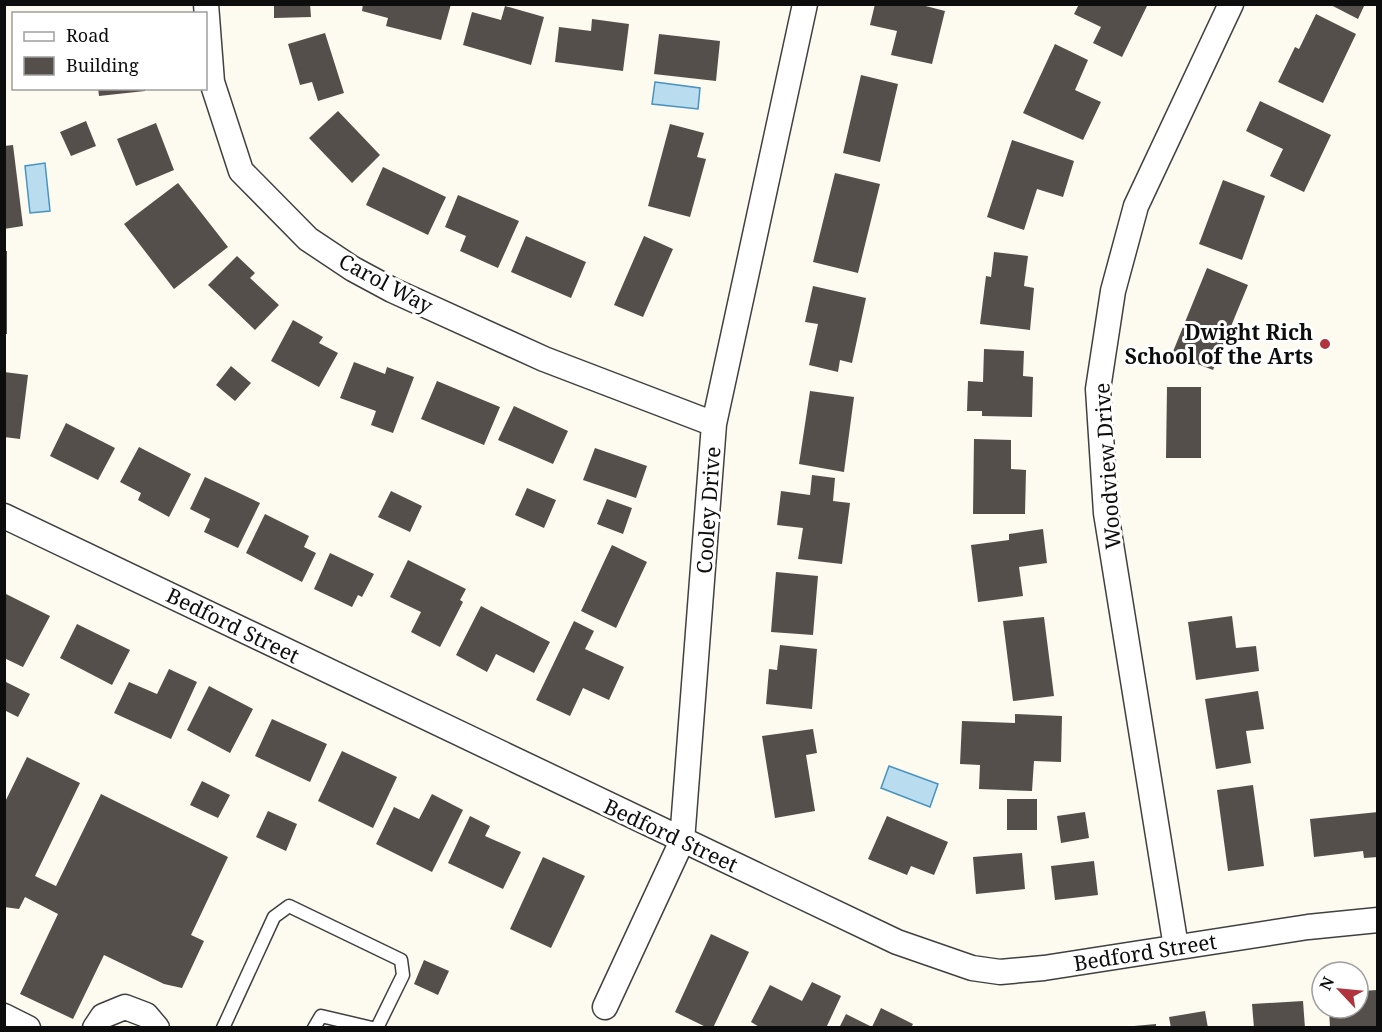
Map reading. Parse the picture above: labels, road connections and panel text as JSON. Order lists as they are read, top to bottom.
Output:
{
  "streets": {
    "street": [
      "Carol Way",
      "Woodview Drive",
      "Cooley Drive",
      "Bedford Street"
    ]
  },
  "crossings": [
    ["Carol Way", "Cooley Drive"],
    ["Woodview Drive", "Bedford Street"],
    ["Cooley Drive", "Bedford Street"]
  ],
  "places": ["Dwight Rich School of the Arts"],
  "legend": ["Road", "Building"],
  "north": "top left"
}
